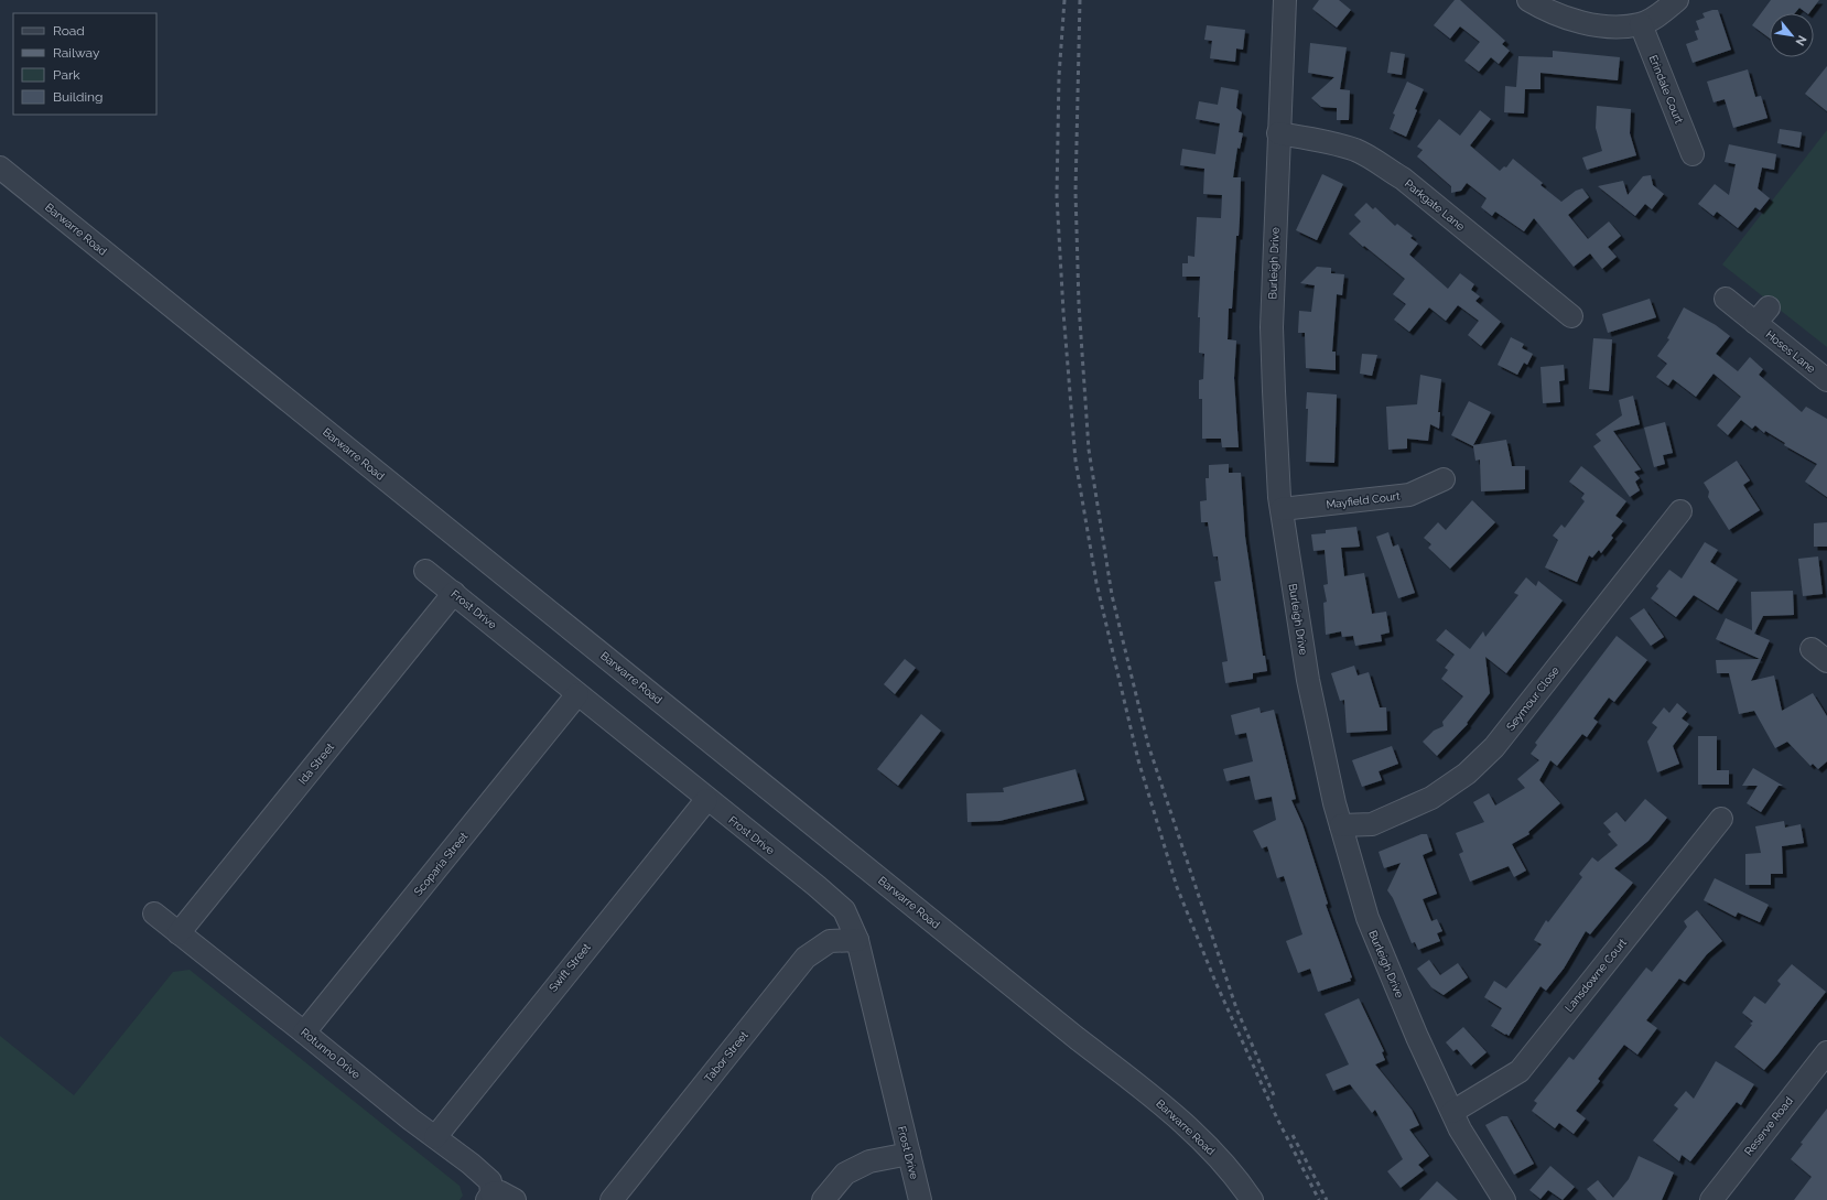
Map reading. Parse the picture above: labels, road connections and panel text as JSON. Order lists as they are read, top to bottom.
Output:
{
  "streets": {
    "street": [
      "Erindale Court",
      "Parkgate Lane",
      "Barwarre Road",
      "Burleigh Drive",
      "Hoses Lane",
      "Mayfield Court",
      "Frost Drive",
      "Seymour Close",
      "Ida Street",
      "Scoparia Street",
      "Swift Street",
      "Lansdowne Court",
      "Rotunno Drive",
      "Tabor Street",
      "Reserve Road"
    ]
  },
  "crossings": [
    ["Parkgate Lane", "Burleigh Drive"],
    ["Burleigh Drive", "Mayfield Court"],
    ["Burleigh Drive", "Seymour Close"],
    ["Burleigh Drive", "Lansdowne Court"],
    ["Frost Drive", "Ida Street"],
    ["Frost Drive", "Scoparia Street"],
    ["Frost Drive", "Swift Street"],
    ["Frost Drive", "Tabor Street"],
    ["Ida Street", "Rotunno Drive"],
    ["Scoparia Street", "Rotunno Drive"],
    ["Swift Street", "Rotunno Drive"]
  ],
  "legend": [
    "Road",
    "Railway",
    "Park",
    "Building"
  ],
  "north": "bottom right"
}
